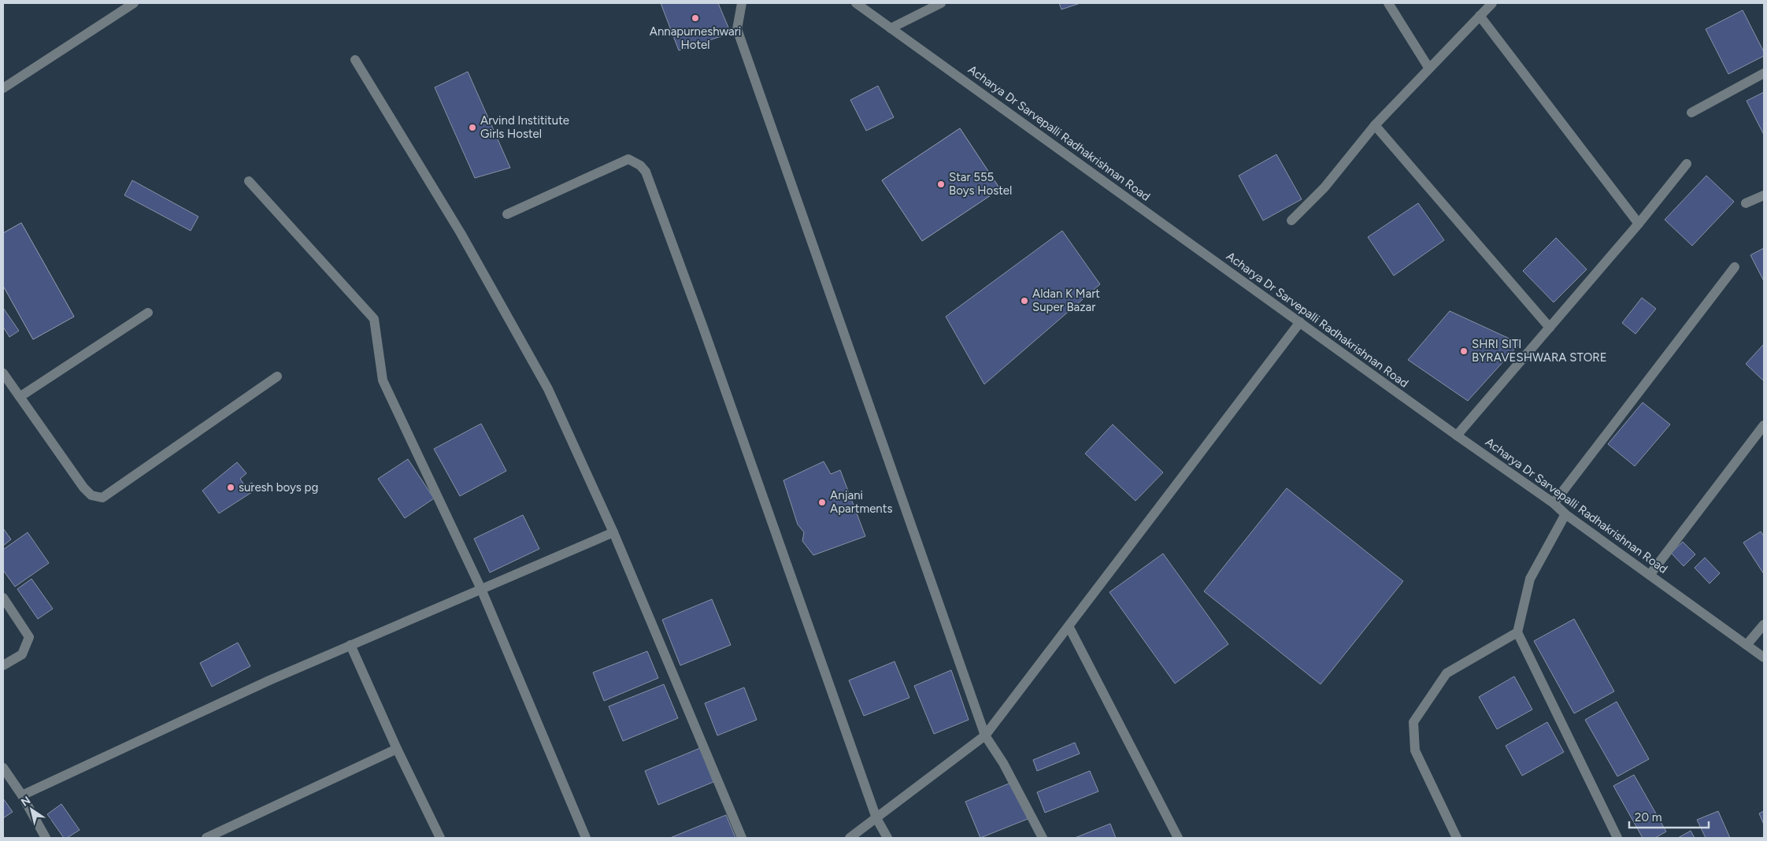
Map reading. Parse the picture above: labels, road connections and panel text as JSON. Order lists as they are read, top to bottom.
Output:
{
  "streets": {
    "street": ["Acharya Dr Sarvepalli Radhakrishnan Road"]
  },
  "places": [
    "Annapurneshwari Hotel",
    "Arvind Instititute Girls Hostel",
    "Star 555 Boys Hostel",
    "Aldan K Mart Super Bazar",
    "SHRI SITI BYRAVESHWARA STORE",
    "suresh boys pg",
    "Anjani Apartments"
  ],
  "scale_bar": "20 m",
  "north": "top left"
}
